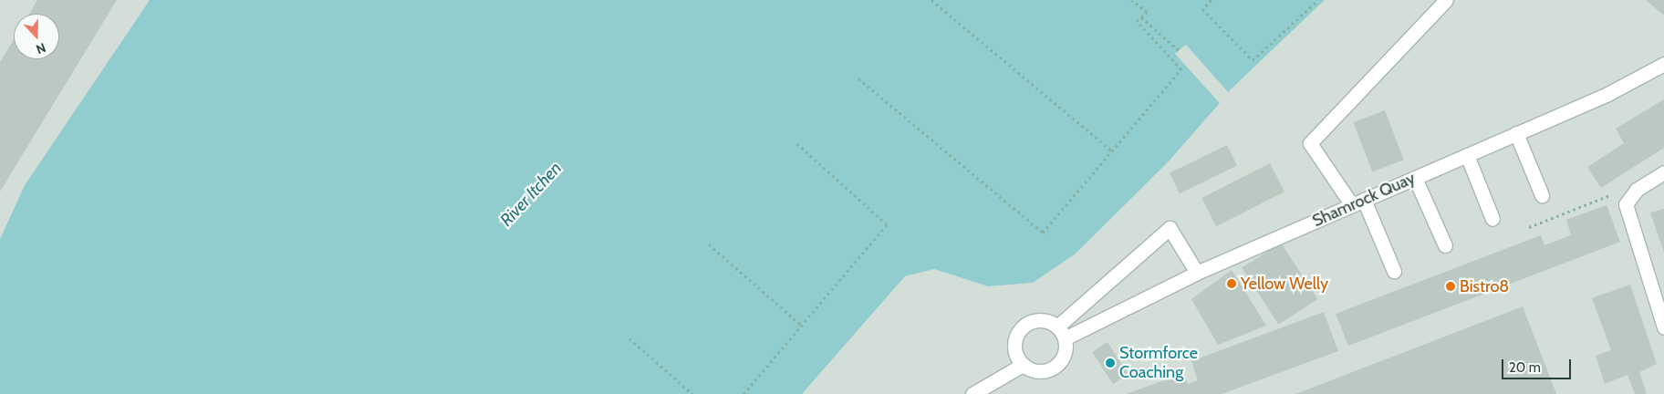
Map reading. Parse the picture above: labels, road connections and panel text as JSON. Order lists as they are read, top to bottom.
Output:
{
  "streets": {
    "street": ["Shamrock Quay"]
  },
  "water": ["River Itchen"],
  "places": ["Yellow Welly", "Bistro8", "Stormforce Coaching"],
  "scale_bar": "20 m",
  "north": "bottom"
}
